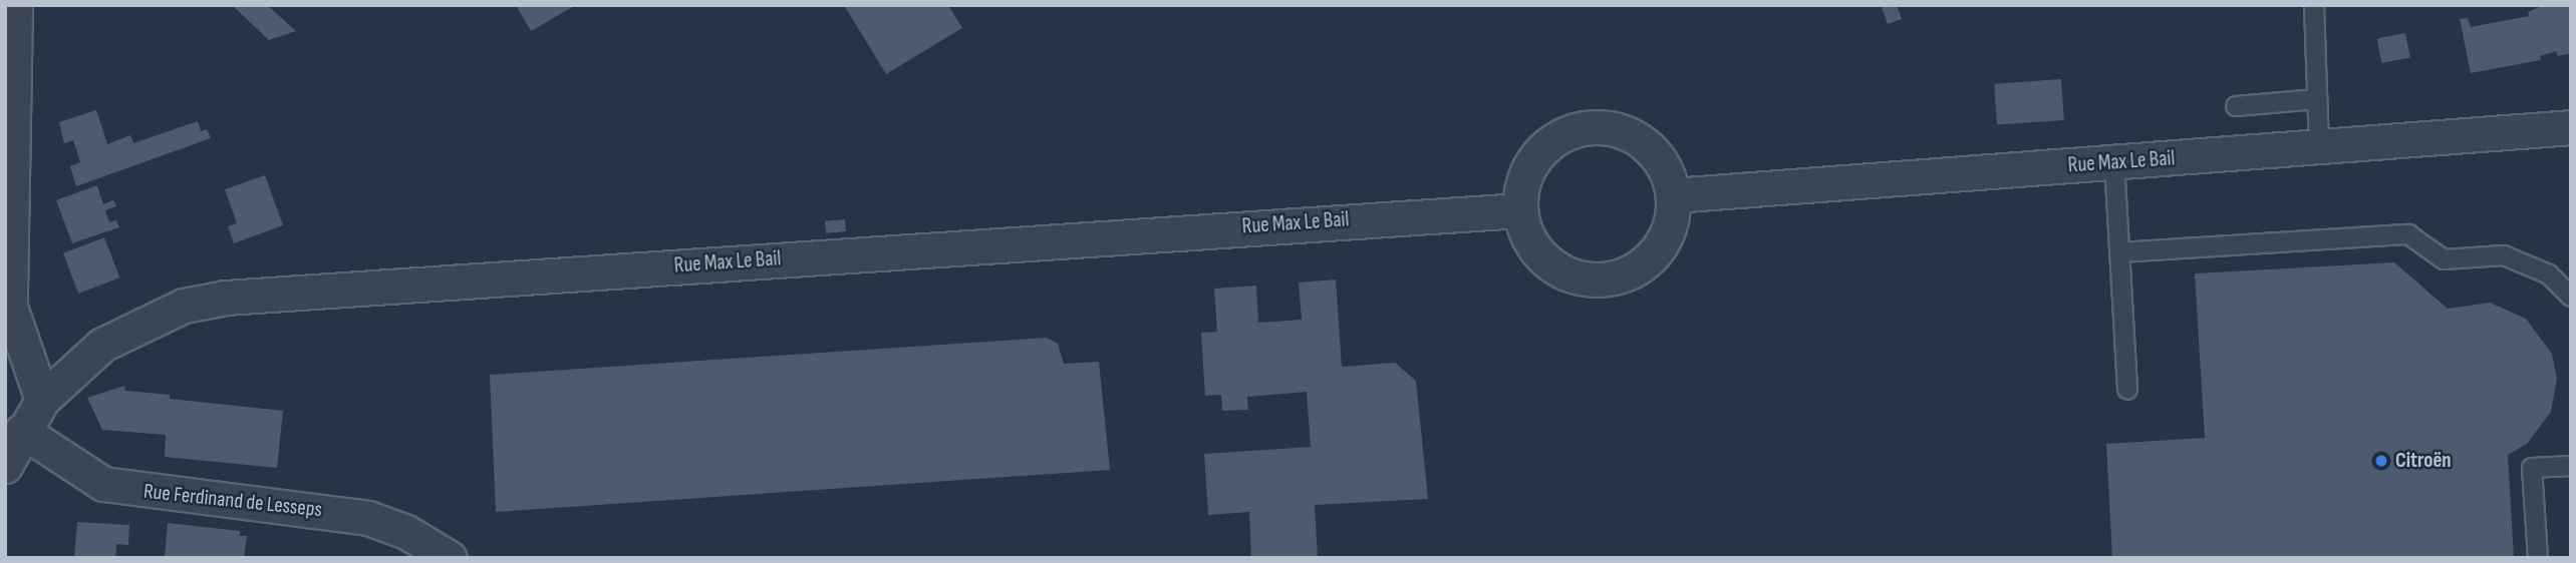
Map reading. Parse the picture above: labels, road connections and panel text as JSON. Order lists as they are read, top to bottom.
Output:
{
  "streets": {
    "street": ["Rue Max Le Bail", "Rue Ferdinand de Lesseps"]
  },
  "crossings": [
    ["Rue Max Le Bail", "Rue Ferdinand de Lesseps"]
  ],
  "places": ["Citroën"]
}
